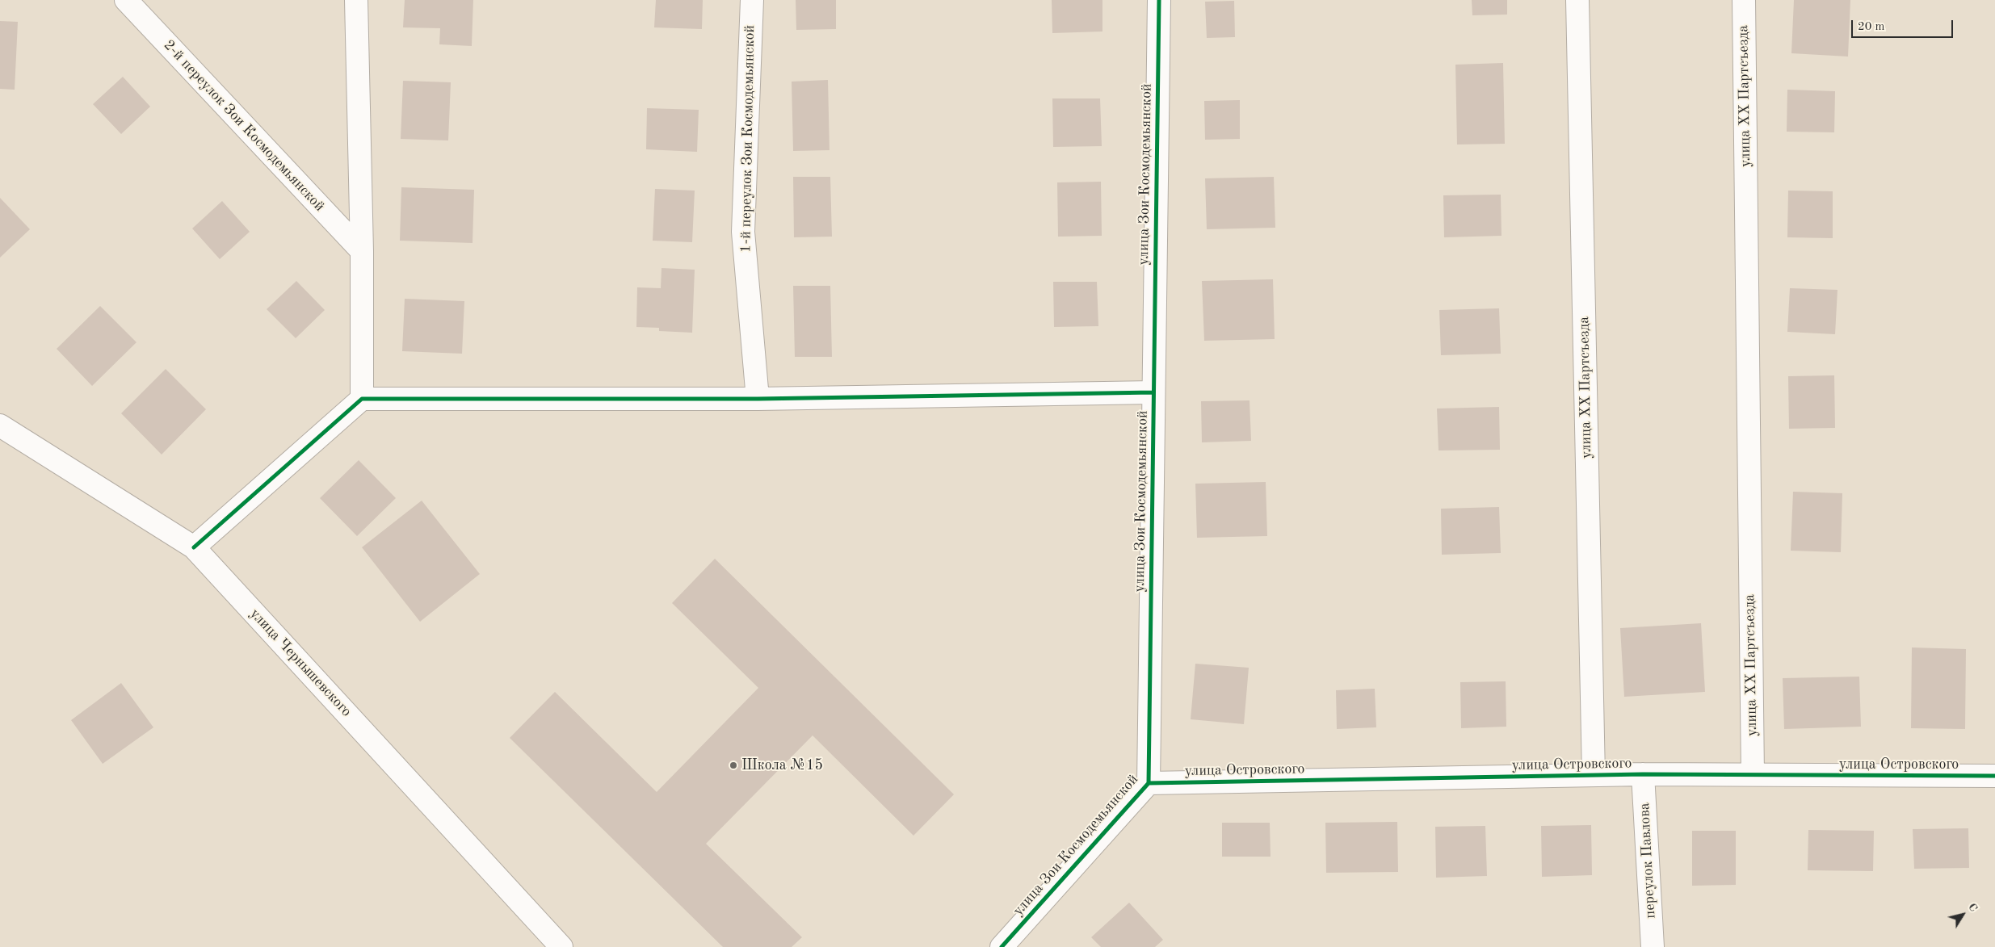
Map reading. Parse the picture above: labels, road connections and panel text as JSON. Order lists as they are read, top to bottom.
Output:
{
  "streets": {
    "street": [
      "улица ХХ Партсъезда",
      "2-й переулок Зои Космодемьянской",
      "1-й переулок Зои Космодемьянской",
      "улица Зои Космодемьянской",
      "улица Чернышевского",
      "улица Островского",
      "переулок Павлова"
    ]
  },
  "crossings": [
    ["улица ХХ Партсъезда", "улица Островского"],
    ["улица Зои Космодемьянской", "улица Островского"],
    ["улица Островского", "переулок Павлова"]
  ],
  "places": ["Школа №15"],
  "scale_bar": "20 m",
  "north": "top right"
}
